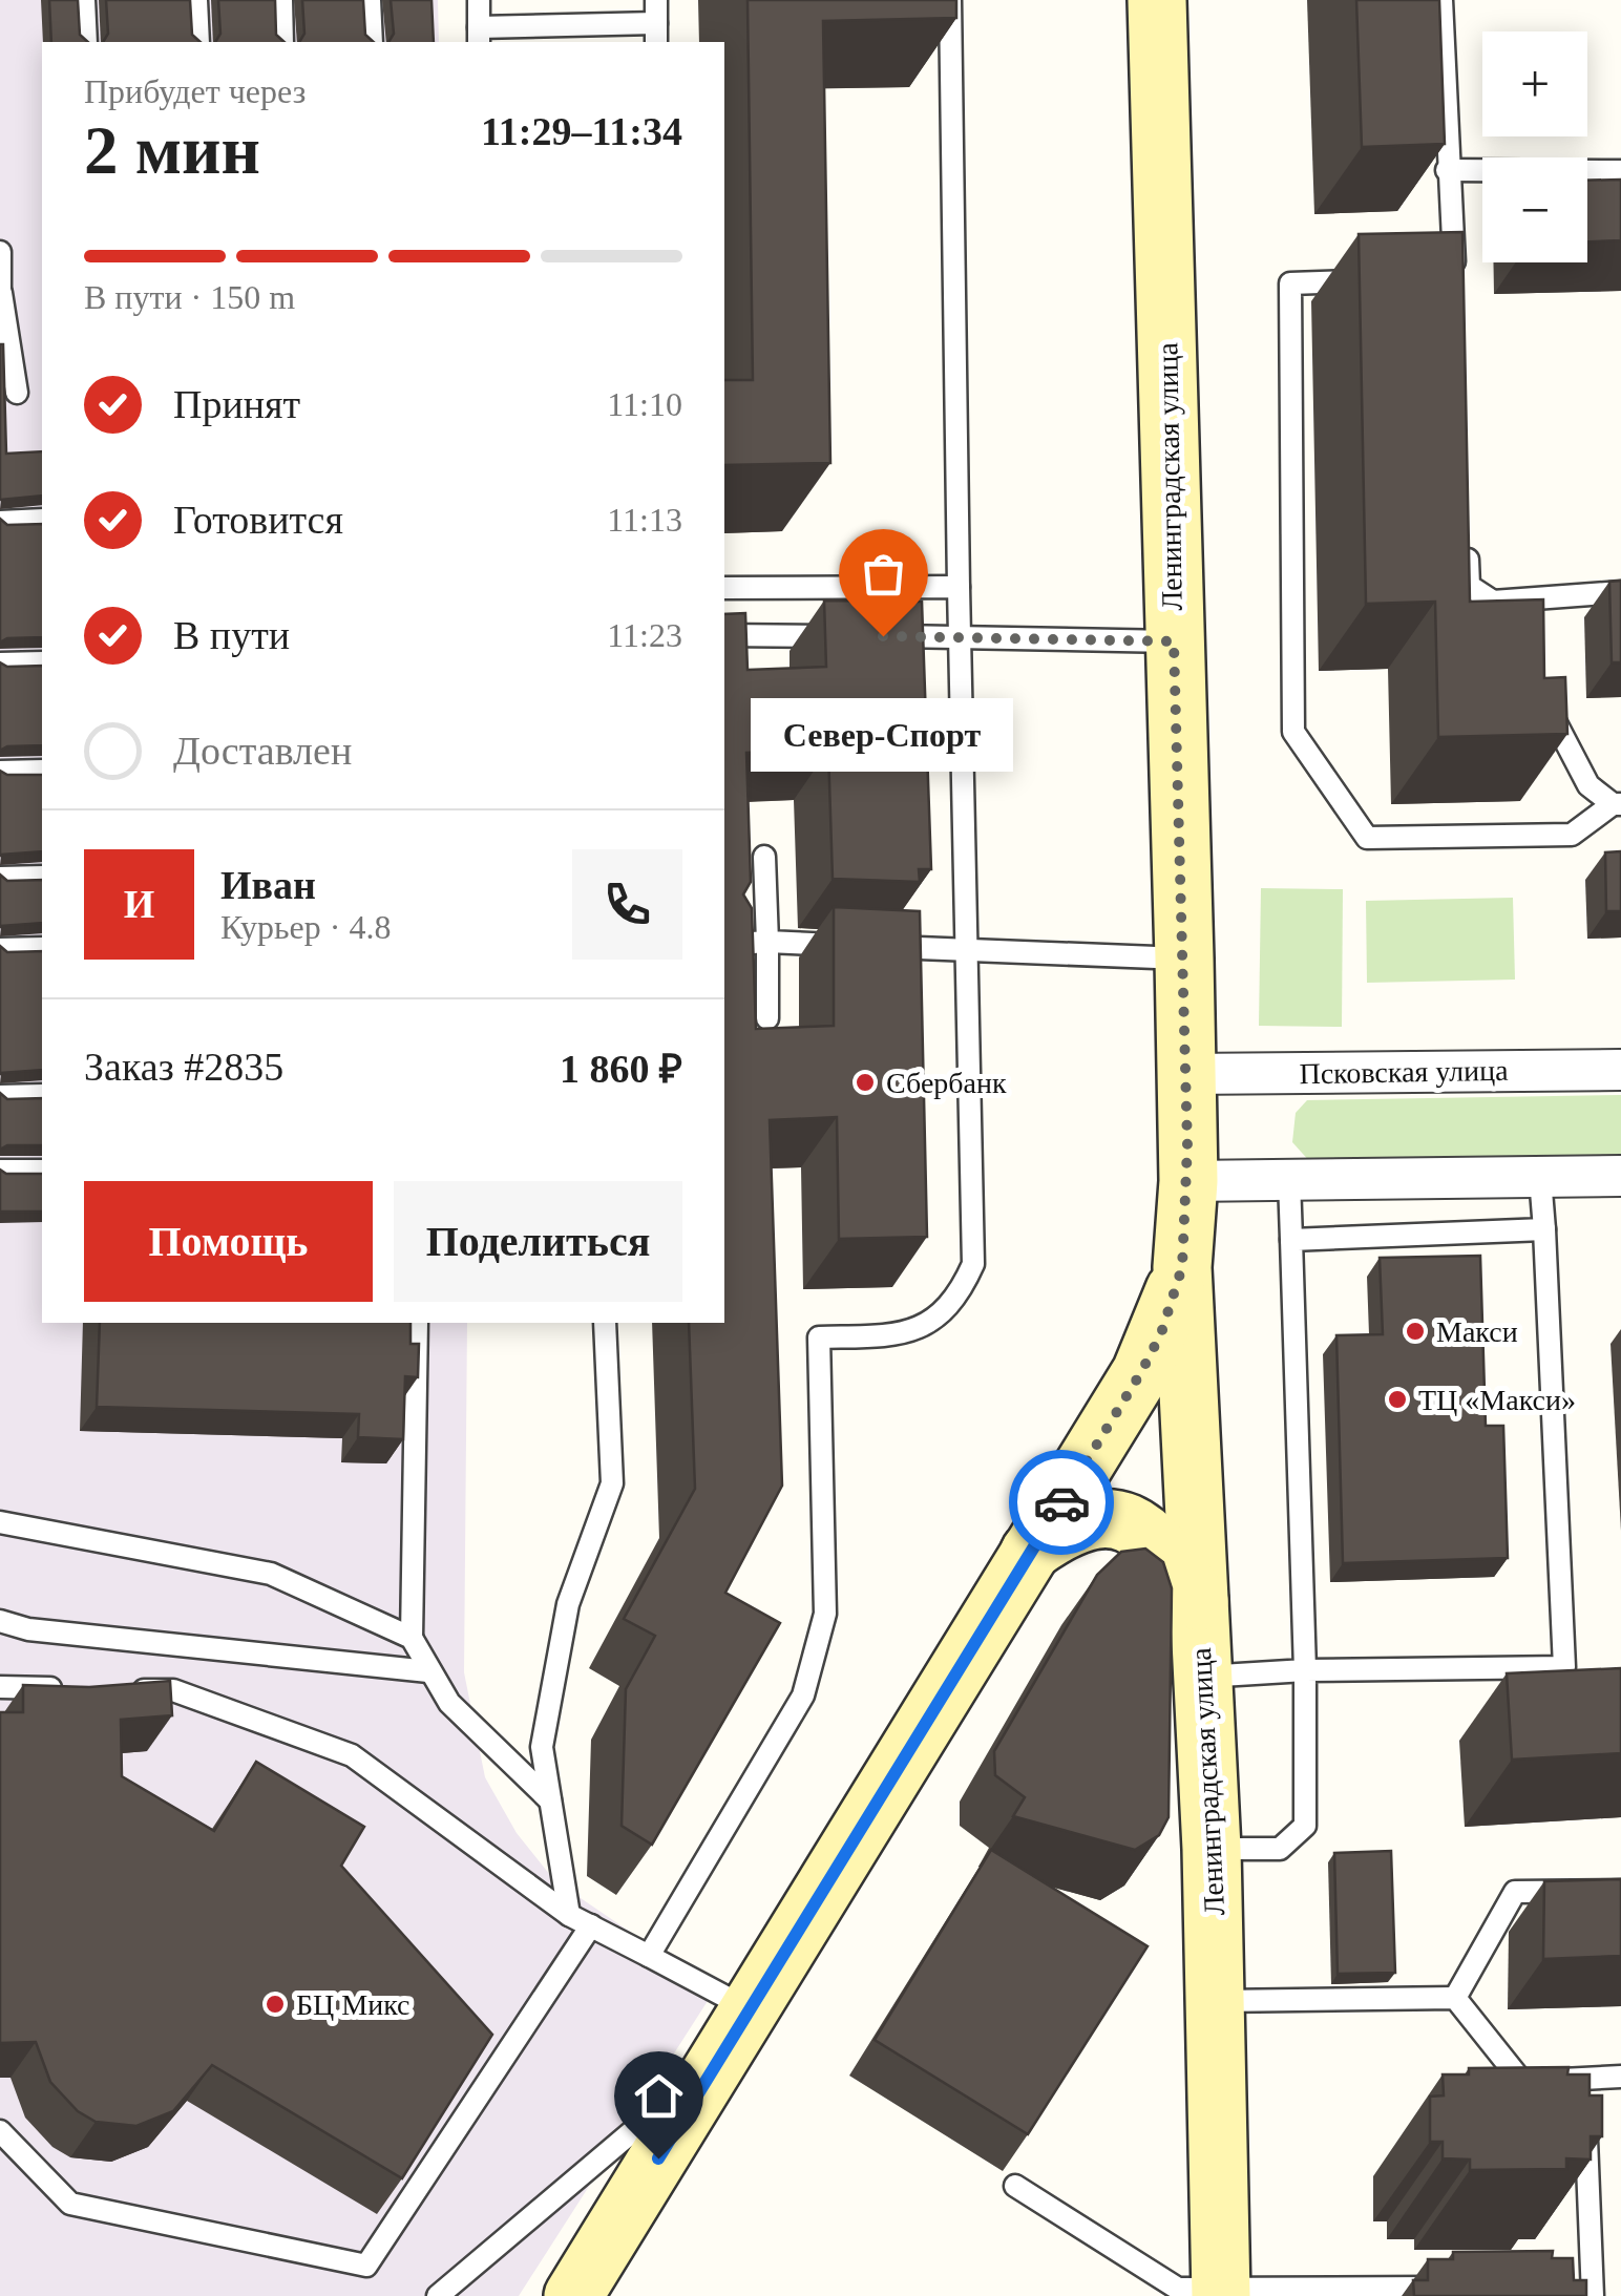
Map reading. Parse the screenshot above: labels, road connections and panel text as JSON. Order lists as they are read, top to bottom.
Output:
{
  "streets": {
    "main road": ["Ленинградская улица"],
    "street": ["Псковская улица"]
  },
  "crossings": [
    ["Ленинградская улица", "Псковская улица"]
  ],
  "places": [
    "Север-Спорт",
    "Сбербанк",
    "Макси",
    "ТЦ «Макси»",
    "БЦ Микс"
  ],
  "page": {
    "map_buttons": ["+", "−"],
    "heading": ["2 мин", "Прибудет через", "11:29–11:34"],
    "panel": [
      "Иван",
      "Курьер · 4.8",
      "Заказ #2835",
      "1 860 ₽"
    ],
    "bar": "В пути · 150 m",
    "list": [
      ["Принят", "11:10"],
      ["Готовится", "11:13"],
      ["В пути", "11:23"],
      "Доставлен"
    ],
    "bubble": "Север-Спорт",
    "round": "И",
    "buttons": ["Помощь", "Поделиться"]
  }
}
